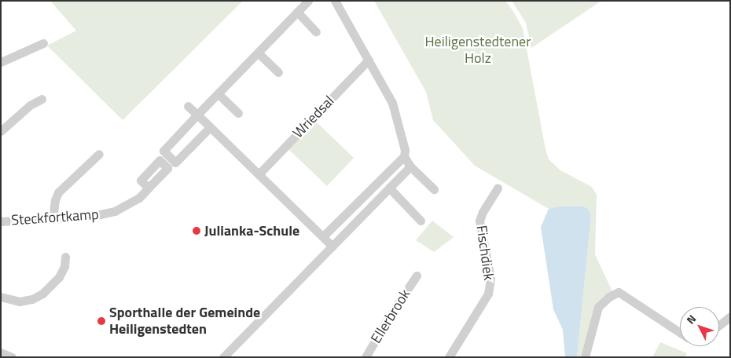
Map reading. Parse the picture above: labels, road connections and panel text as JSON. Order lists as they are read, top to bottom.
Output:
{
  "streets": {
    "street": [
      "Wriedsal",
      "Steckfortkamp",
      "Fischdiek",
      "Ellerbrook"
    ]
  },
  "parks": ["Heiligenstedtener Holz"],
  "places": ["Julianka-Schule", "Sporthalle der Gemeinde Heiligenstedten"],
  "north": "top left"
}
